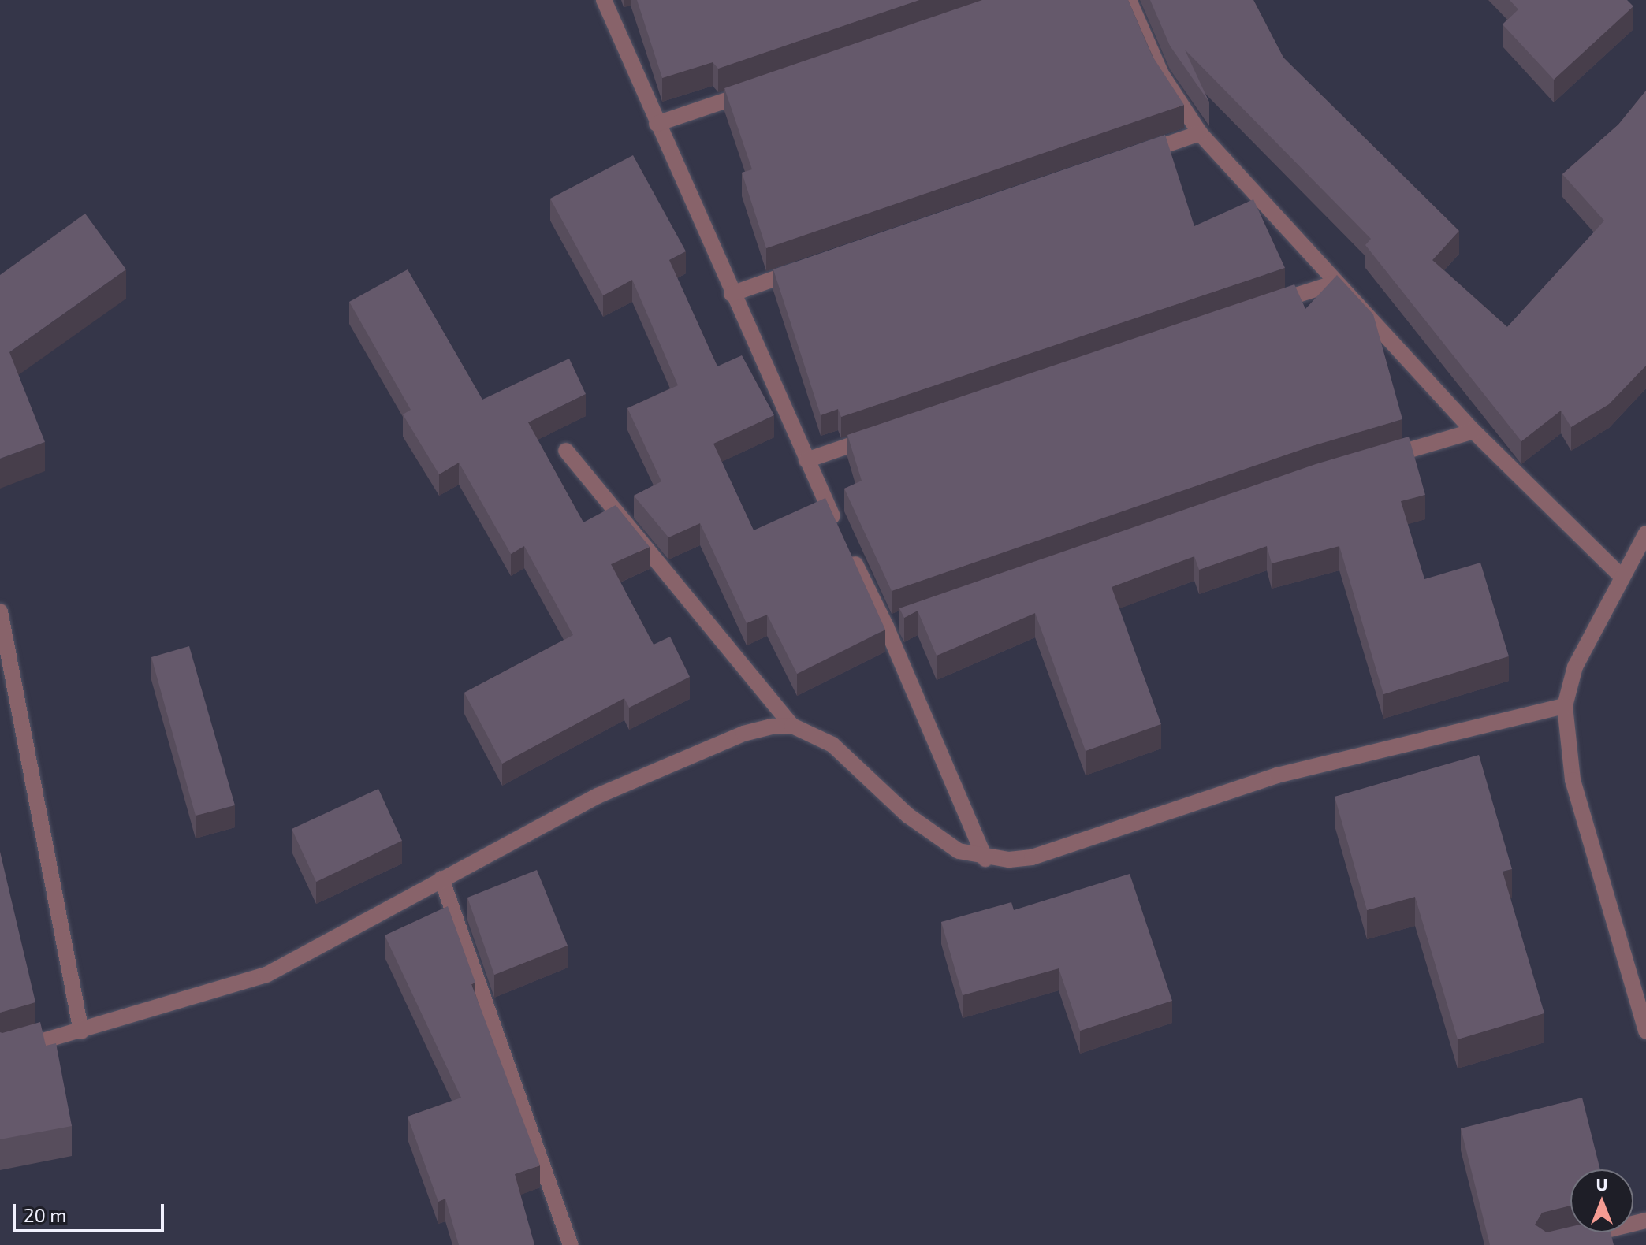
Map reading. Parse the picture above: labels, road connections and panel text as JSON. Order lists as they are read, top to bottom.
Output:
{
  "scale_bar": "20 m",
  "north": "top"
}
